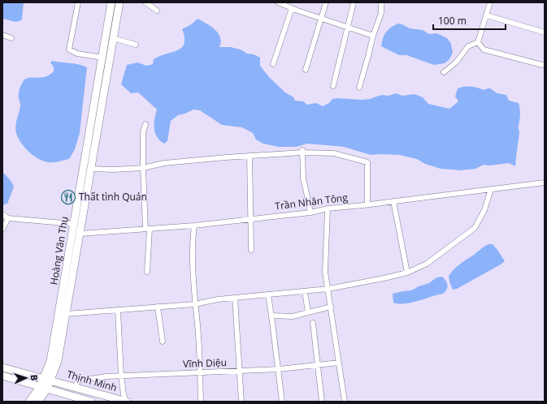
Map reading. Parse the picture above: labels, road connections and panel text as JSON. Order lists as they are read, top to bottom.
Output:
{
  "streets": {
    "main road": ["Hoàng Văn Thụ", "Thịnh Minh"],
    "street": ["Trần Nhân Tông", "Vĩnh Diệu"]
  },
  "crossings": [
    ["Trần Nhân Tông", "Hoàng Văn Thụ"],
    ["Hoàng Văn Thụ", "Thịnh Minh"],
    ["Vĩnh Diệu", "Thịnh Minh"]
  ],
  "places": {
    "restaurant": ["Thất tình Quán"]
  },
  "scale_bar": "100 m",
  "north": "right"
}
